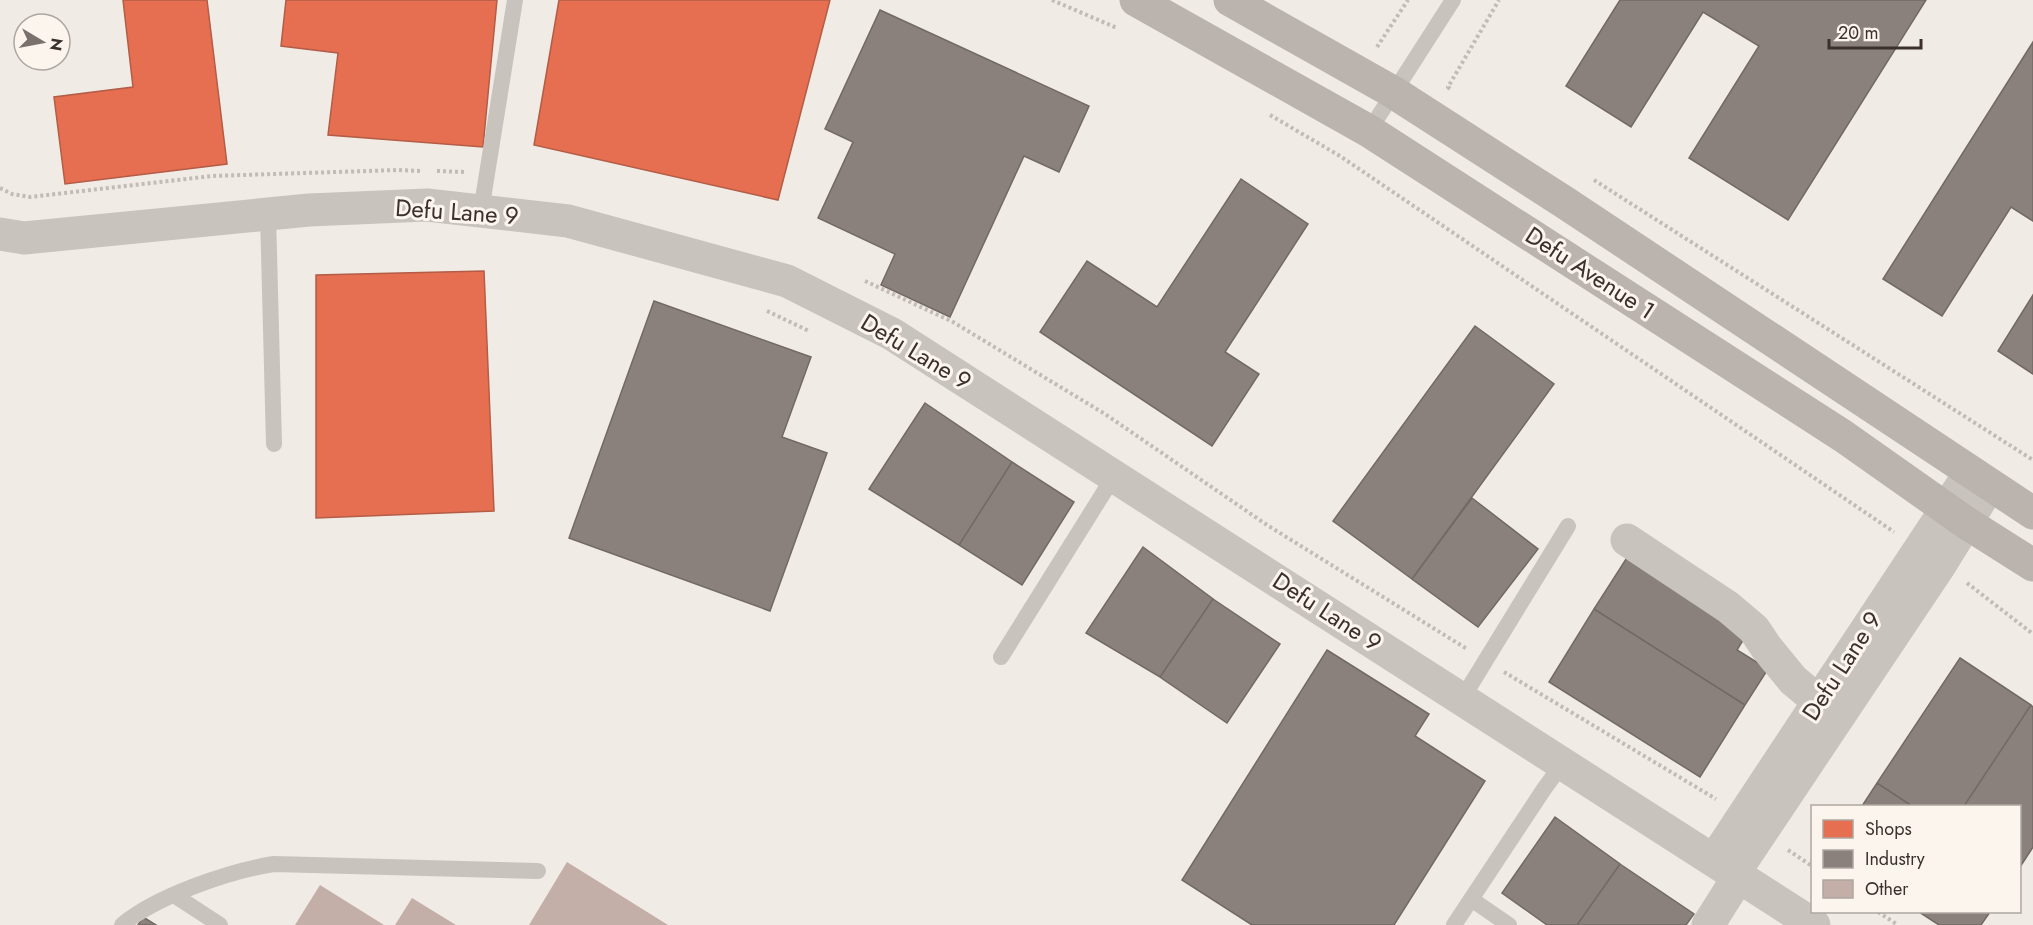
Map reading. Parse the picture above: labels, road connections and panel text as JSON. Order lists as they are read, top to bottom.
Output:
{
  "streets": {
    "main road": ["Defu Avenue 1"],
    "street": ["Defu Lane 9"]
  },
  "crossings": [
    ["Defu Lane 9", "Defu Avenue 1"]
  ],
  "legend": ["Shops", "Industry", "Other"],
  "scale_bar": "20 m",
  "north": "right"
}
